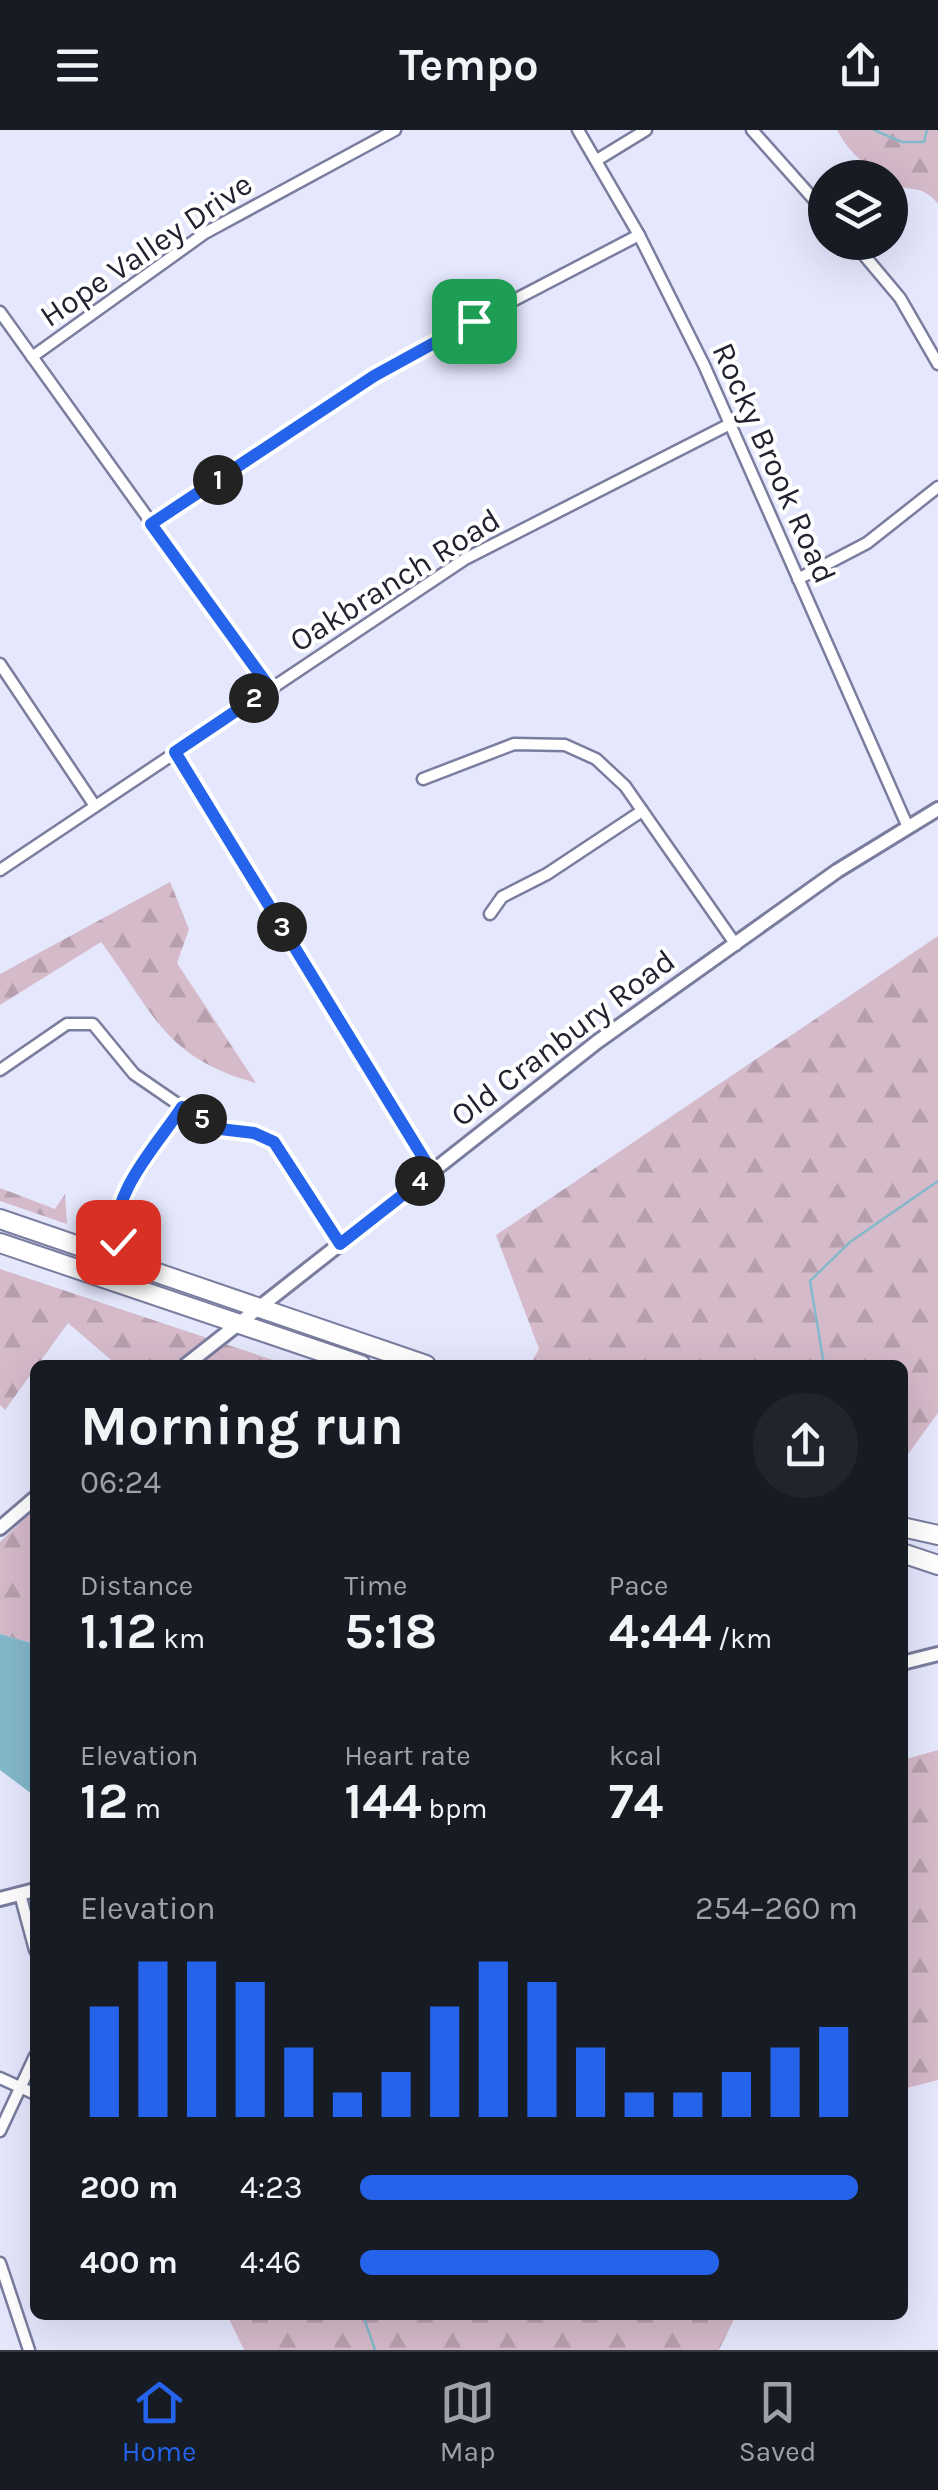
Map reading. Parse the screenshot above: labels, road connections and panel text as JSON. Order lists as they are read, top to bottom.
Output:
{
  "streets": {
    "street": [
      "Hope Valley Drive",
      "Rocky Brook Road",
      "Oakbranch Road",
      "Old Cranbury Road"
    ]
  },
  "crossings": [
    ["Rocky Brook Road", "Oakbranch Road"],
    ["Rocky Brook Road", "Old Cranbury Road"]
  ],
  "page": {
    "header": "Tempo",
    "pins": [
      "1",
      "2",
      "3",
      "5",
      "4"
    ],
    "heading": ["Morning run", "06:24"],
    "stats": [
      ["Distance", "1.12 km"],
      ["Time", "5:18"],
      ["Pace", "4:44 /km"],
      ["Elevation", "12 m"],
      ["Heart rate", "144 bpm"],
      ["kcal", "74"]
    ],
    "chart": ["Elevation", "254–260 m"],
    "list": [
      {
        "name": "200 m",
        "note": "4:23"
      },
      {
        "name": "400 m",
        "note": "4:46"
      }
    ],
    "tabs": ["Home", "Map", "Saved"]
  }
}
